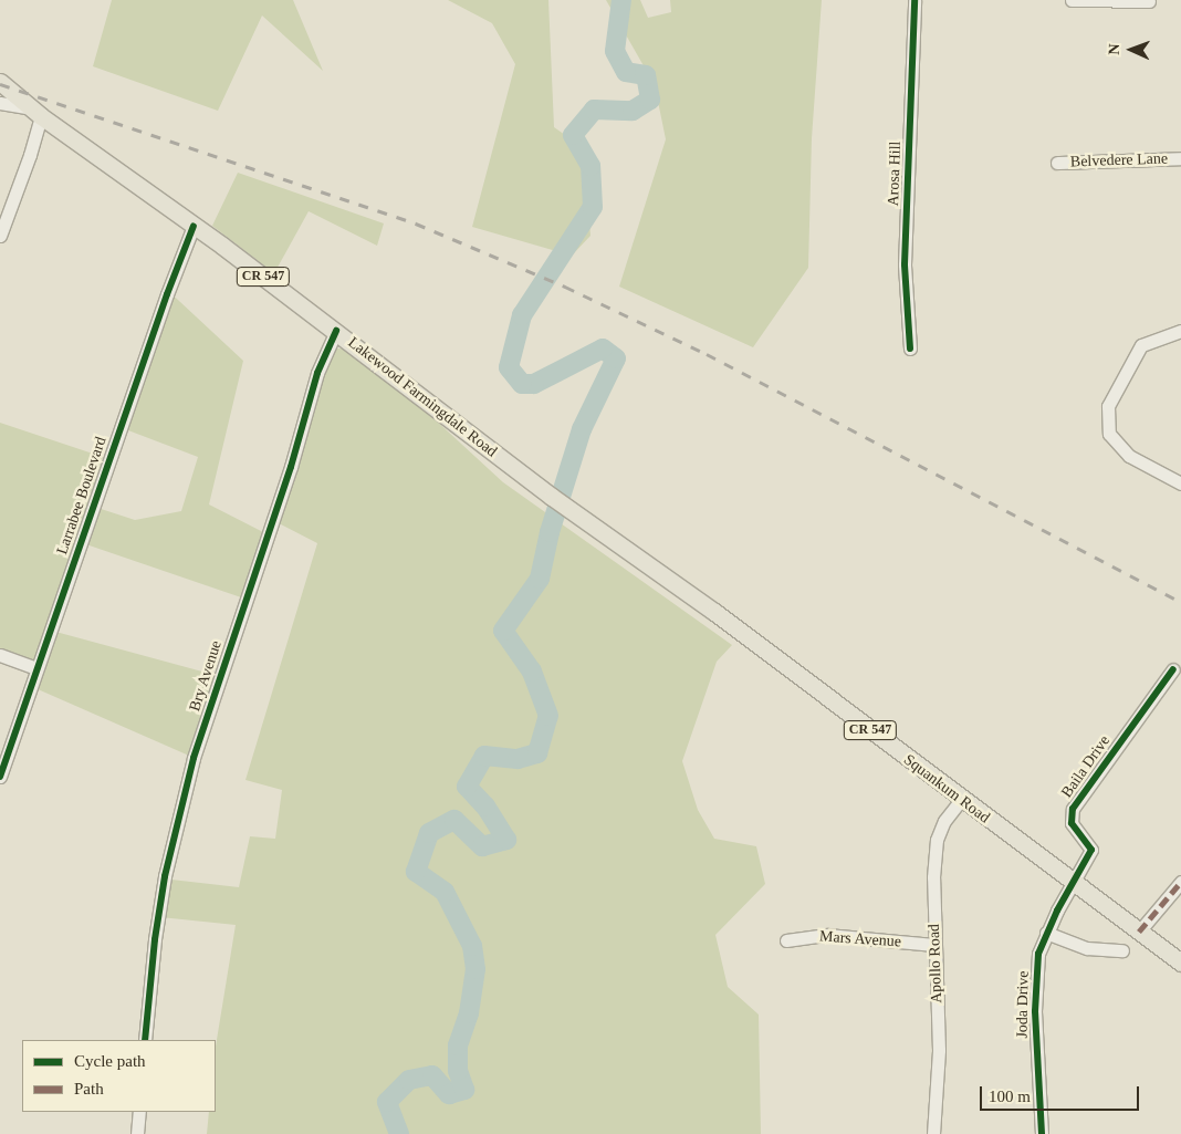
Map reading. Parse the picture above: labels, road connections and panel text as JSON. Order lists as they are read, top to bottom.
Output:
{
  "streets": {
    "main road": ["CR 547", "Lakewood Farmingdale Road", "Squankum Road"],
    "street": [
      "Belvedere Lane",
      "Arosa Hill",
      "Larrabee Boulevard",
      "Bry Avenue",
      "Baila Drive",
      "Mars Avenue",
      "Apollo Road",
      "Joda Drive"
    ]
  },
  "crossings": [
    ["Lakewood Farmingdale Road", "Larrabee Boulevard"],
    ["Lakewood Farmingdale Road", "Bry Avenue"],
    ["Lakewood Farmingdale Road", "Squankum Road"],
    ["Baila Drive", "Squankum Road"],
    ["Baila Drive", "Joda Drive"],
    ["Squankum Road", "Apollo Road"],
    ["Squankum Road", "Joda Drive"],
    ["Mars Avenue", "Apollo Road"]
  ],
  "legend": ["Cycle path", "Path"],
  "scale_bar": "100 m",
  "north": "left"
}
